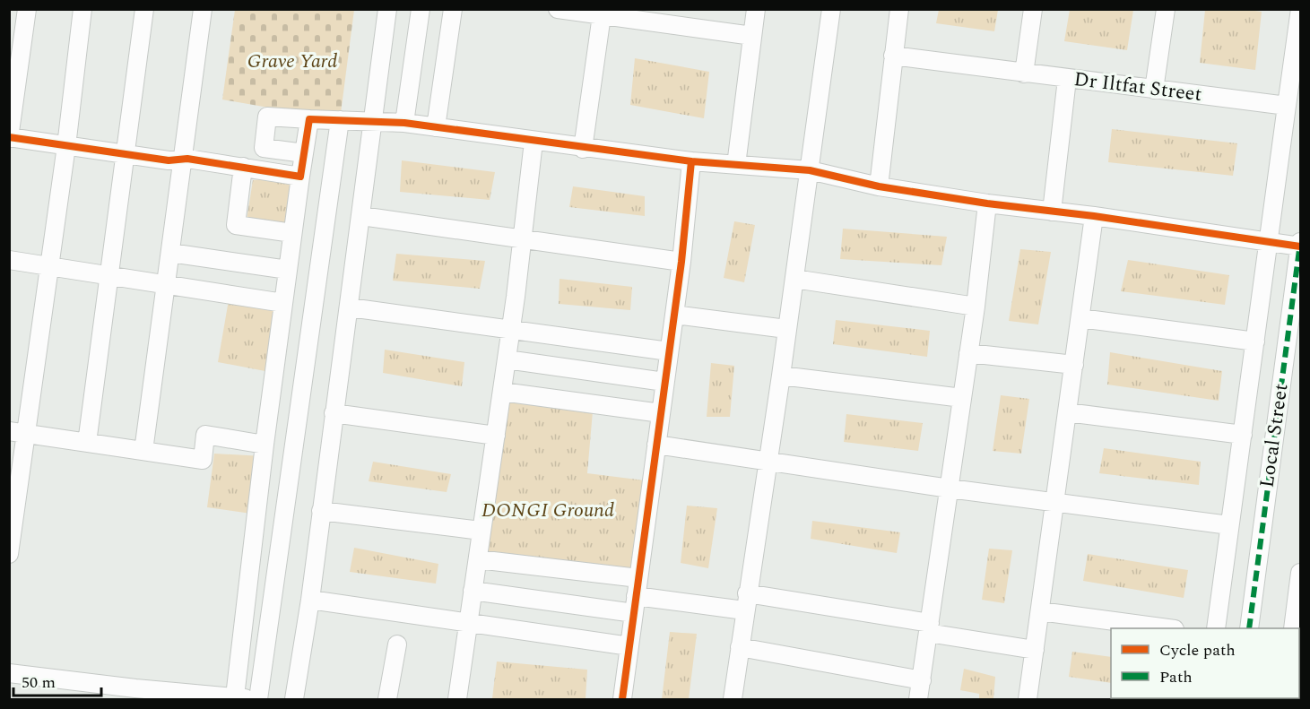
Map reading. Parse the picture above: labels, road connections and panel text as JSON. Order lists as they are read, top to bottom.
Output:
{
  "streets": {
    "street": ["Dr Iltfat Street", "Local Street"]
  },
  "parks": ["Grave Yard", "DONGI Ground"],
  "legend": ["Cycle path", "Path"],
  "scale_bar": "50 m"
}
